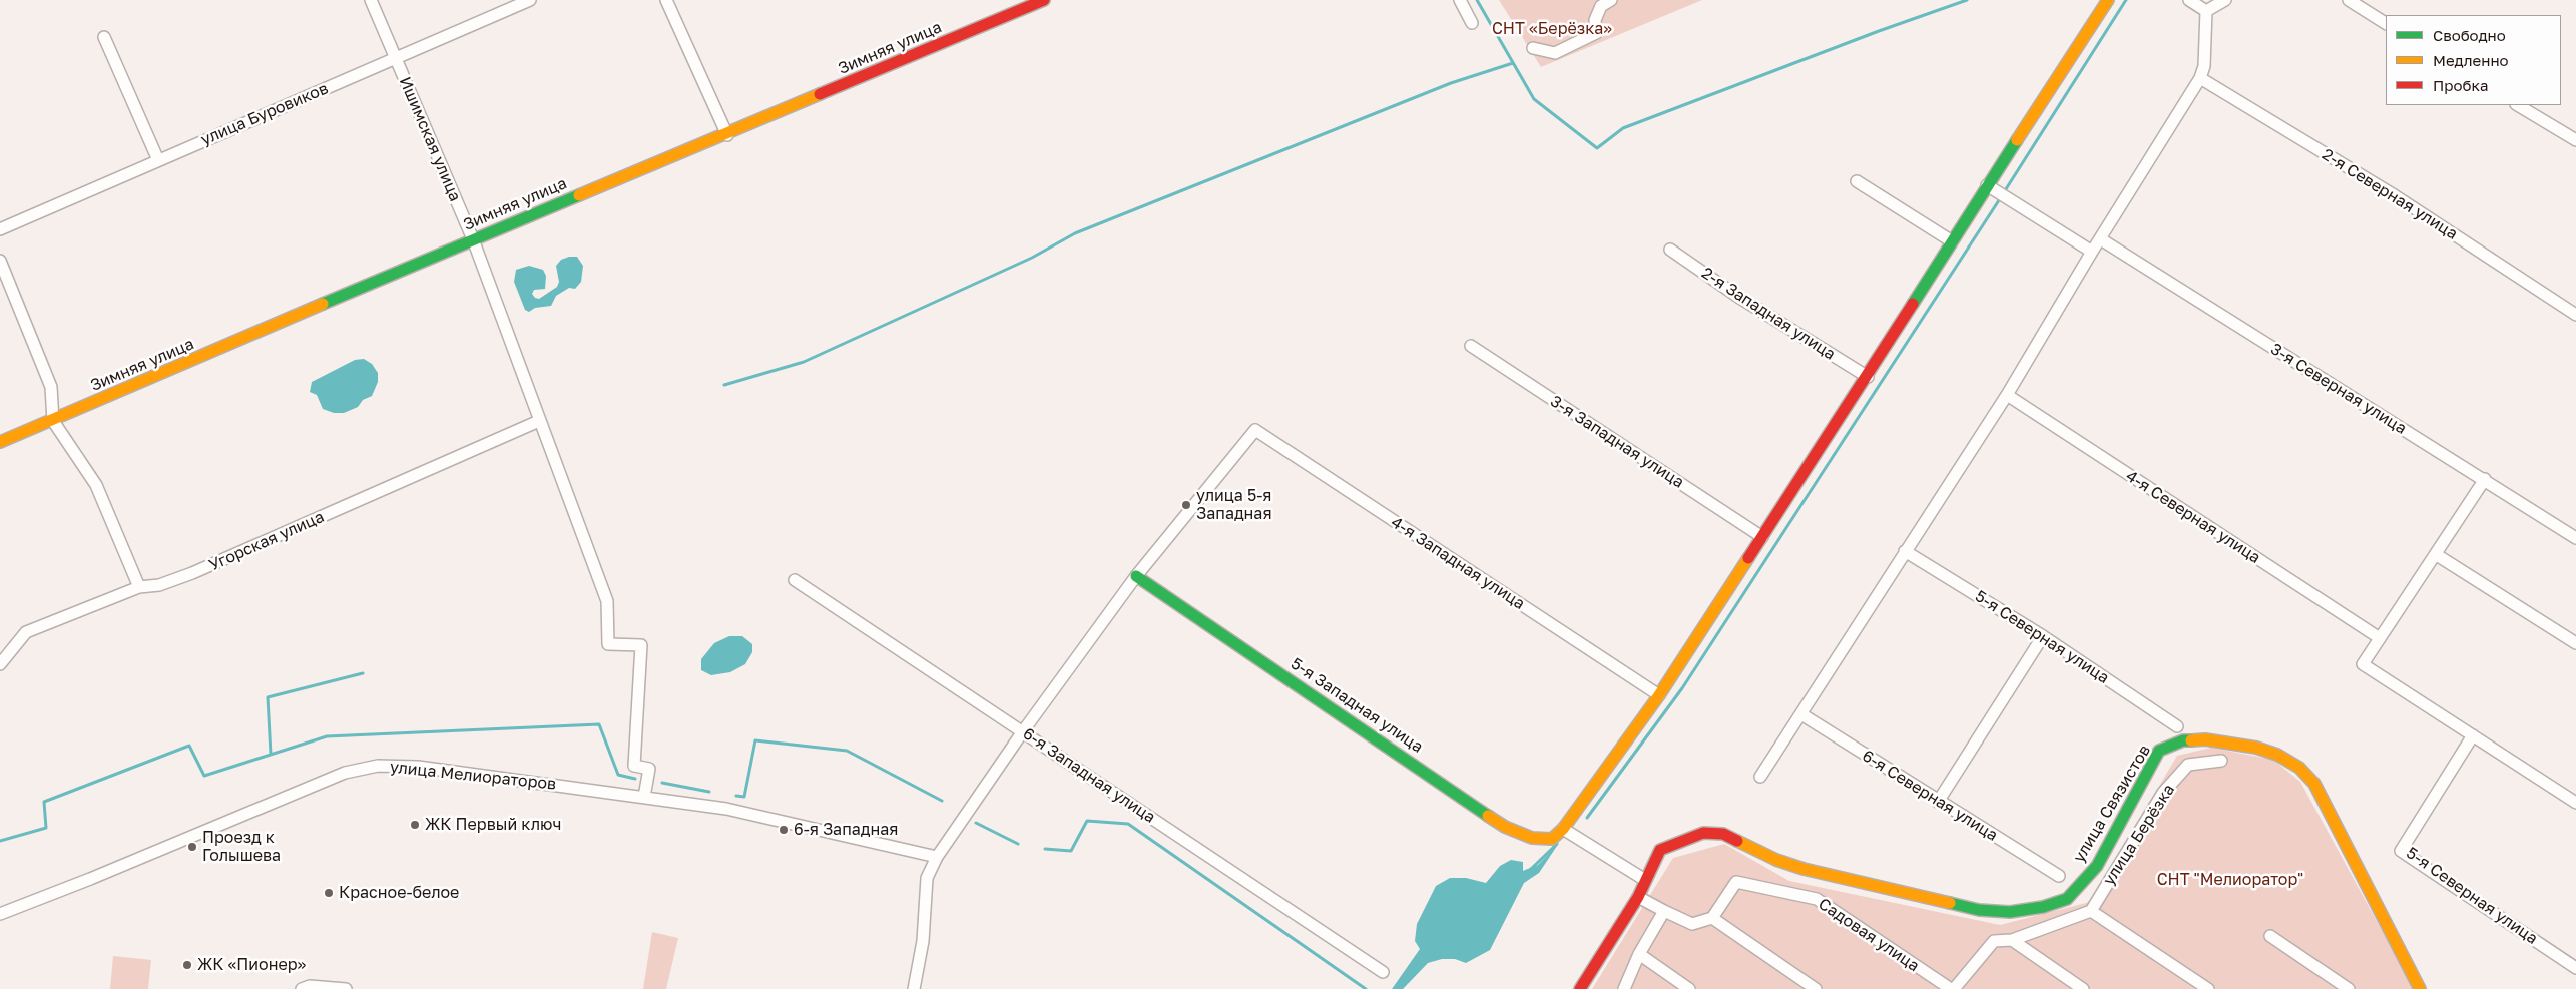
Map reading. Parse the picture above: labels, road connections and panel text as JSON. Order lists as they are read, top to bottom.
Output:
{
  "streets": {
    "street": [
      "Зимняя улица",
      "улица Буровиков",
      "Ишимская улица",
      "2-я Северная улица",
      "2-я Западная улица",
      "3-я Северная улица",
      "3-я Западная улица",
      "4-я Северная улица",
      "Угорская улица",
      "4-я Западная улица",
      "5-я Северная улица",
      "5-я Западная улица",
      "улица Мелиораторов",
      "6-я Западная улица",
      "6-я Северная улица",
      "улица Связистов",
      "улица Берёзка",
      "Садовая улица"
    ]
  },
  "crossings": [
    ["Зимняя улица", "Ишимская улица"],
    ["улица Буровиков", "Ишимская улица"],
    ["Ишимская улица", "Угорская улица"],
    ["Ишимская улица", "улица Мелиораторов"],
    ["4-я Западная улица", "5-я Западная улица"]
  ],
  "parks": ["СНТ «Берёзка»", "СНТ \"Мелиоратор\""],
  "places": [
    "улица 5-я Западная",
    "ЖК Первый ключ",
    "6-я Западная",
    "Проезд к Голышева",
    "Красное-белое",
    "ЖК «Пионер»"
  ],
  "legend": ["Свободно", "Медленно", "Пробка"]
}
